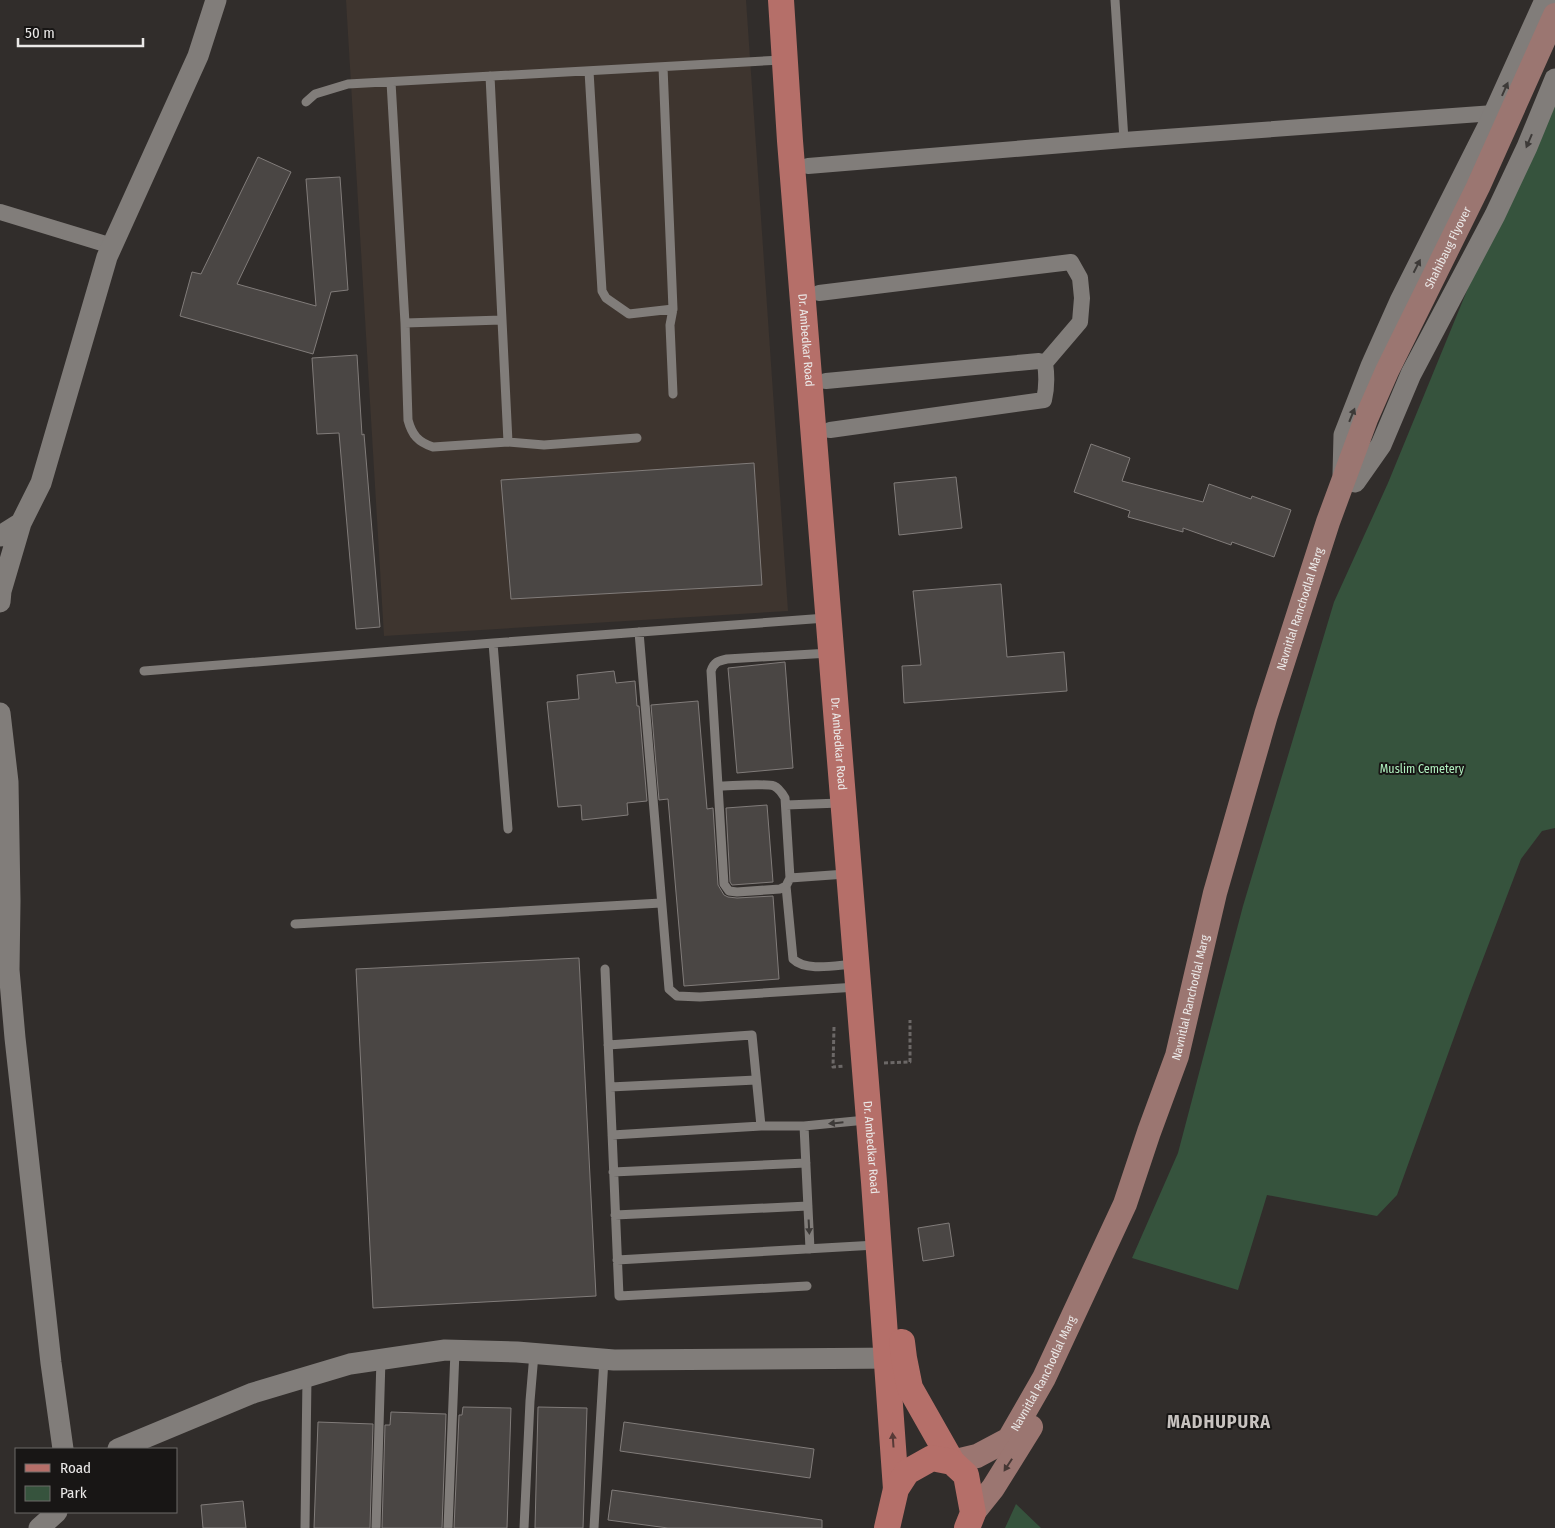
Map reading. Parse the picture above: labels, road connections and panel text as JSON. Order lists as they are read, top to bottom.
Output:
{
  "streets": {
    "main road": ["Shahibaug Flyover", "Dr. Ambedkar Road", "Navnitlal Ranchodlal Marg"]
  },
  "crossings": [
    ["Shahibaug Flyover", "Navnitlal Ranchodlal Marg"],
    ["Dr. Ambedkar Road", "Navnitlal Ranchodlal Marg"]
  ],
  "districts": ["MADHUPURA"],
  "parks": ["Muslim Cemetery"],
  "legend": ["Road", "Park"],
  "scale_bar": "50 m"
}
